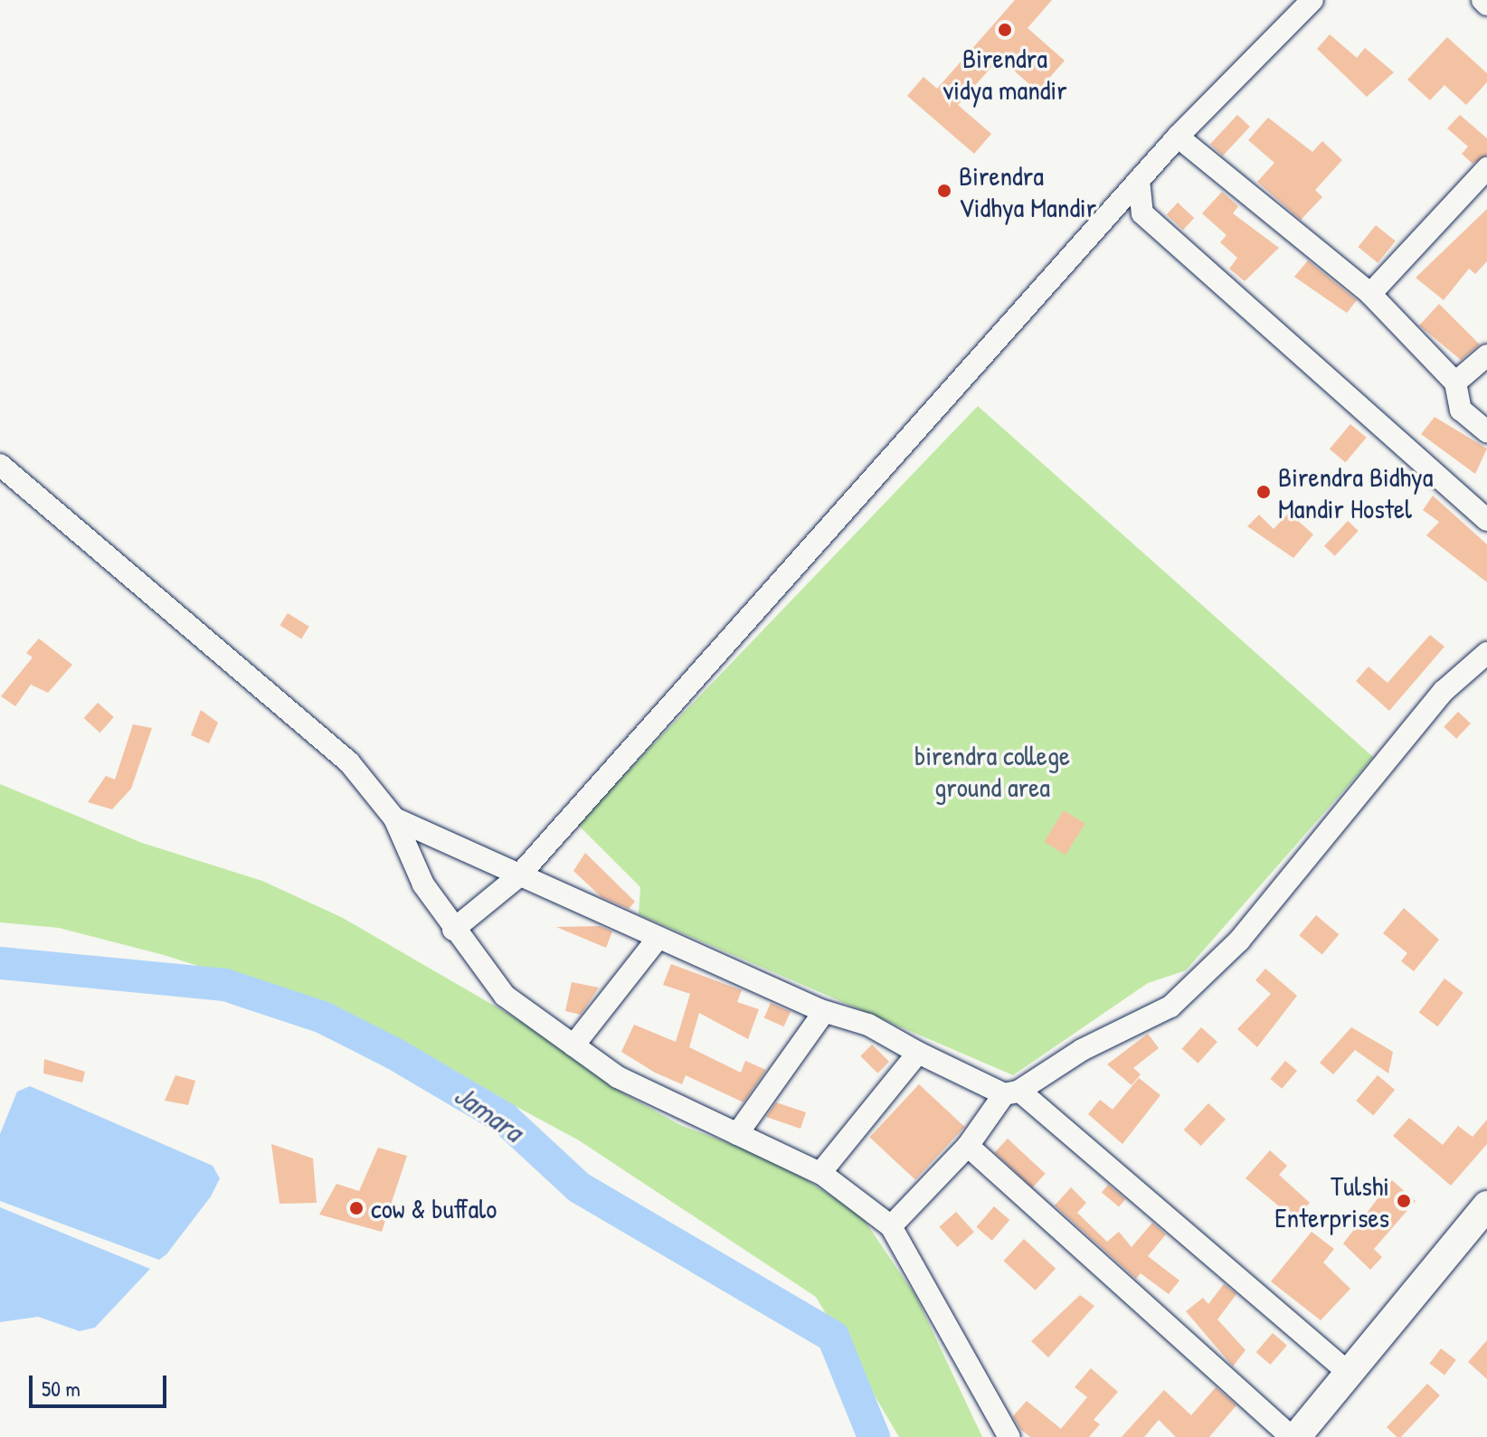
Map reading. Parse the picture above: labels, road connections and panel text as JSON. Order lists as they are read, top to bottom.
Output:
{
  "water": ["Jamara"],
  "parks": ["birendra college ground area"],
  "places": [
    "Birendra vidya mandir",
    "Birendra Vidhya Mandir",
    "Birendra Bidhya Mandir Hostel",
    "Tulshi Enterprises",
    "cow & buffalo"
  ],
  "scale_bar": "50 m"
}
